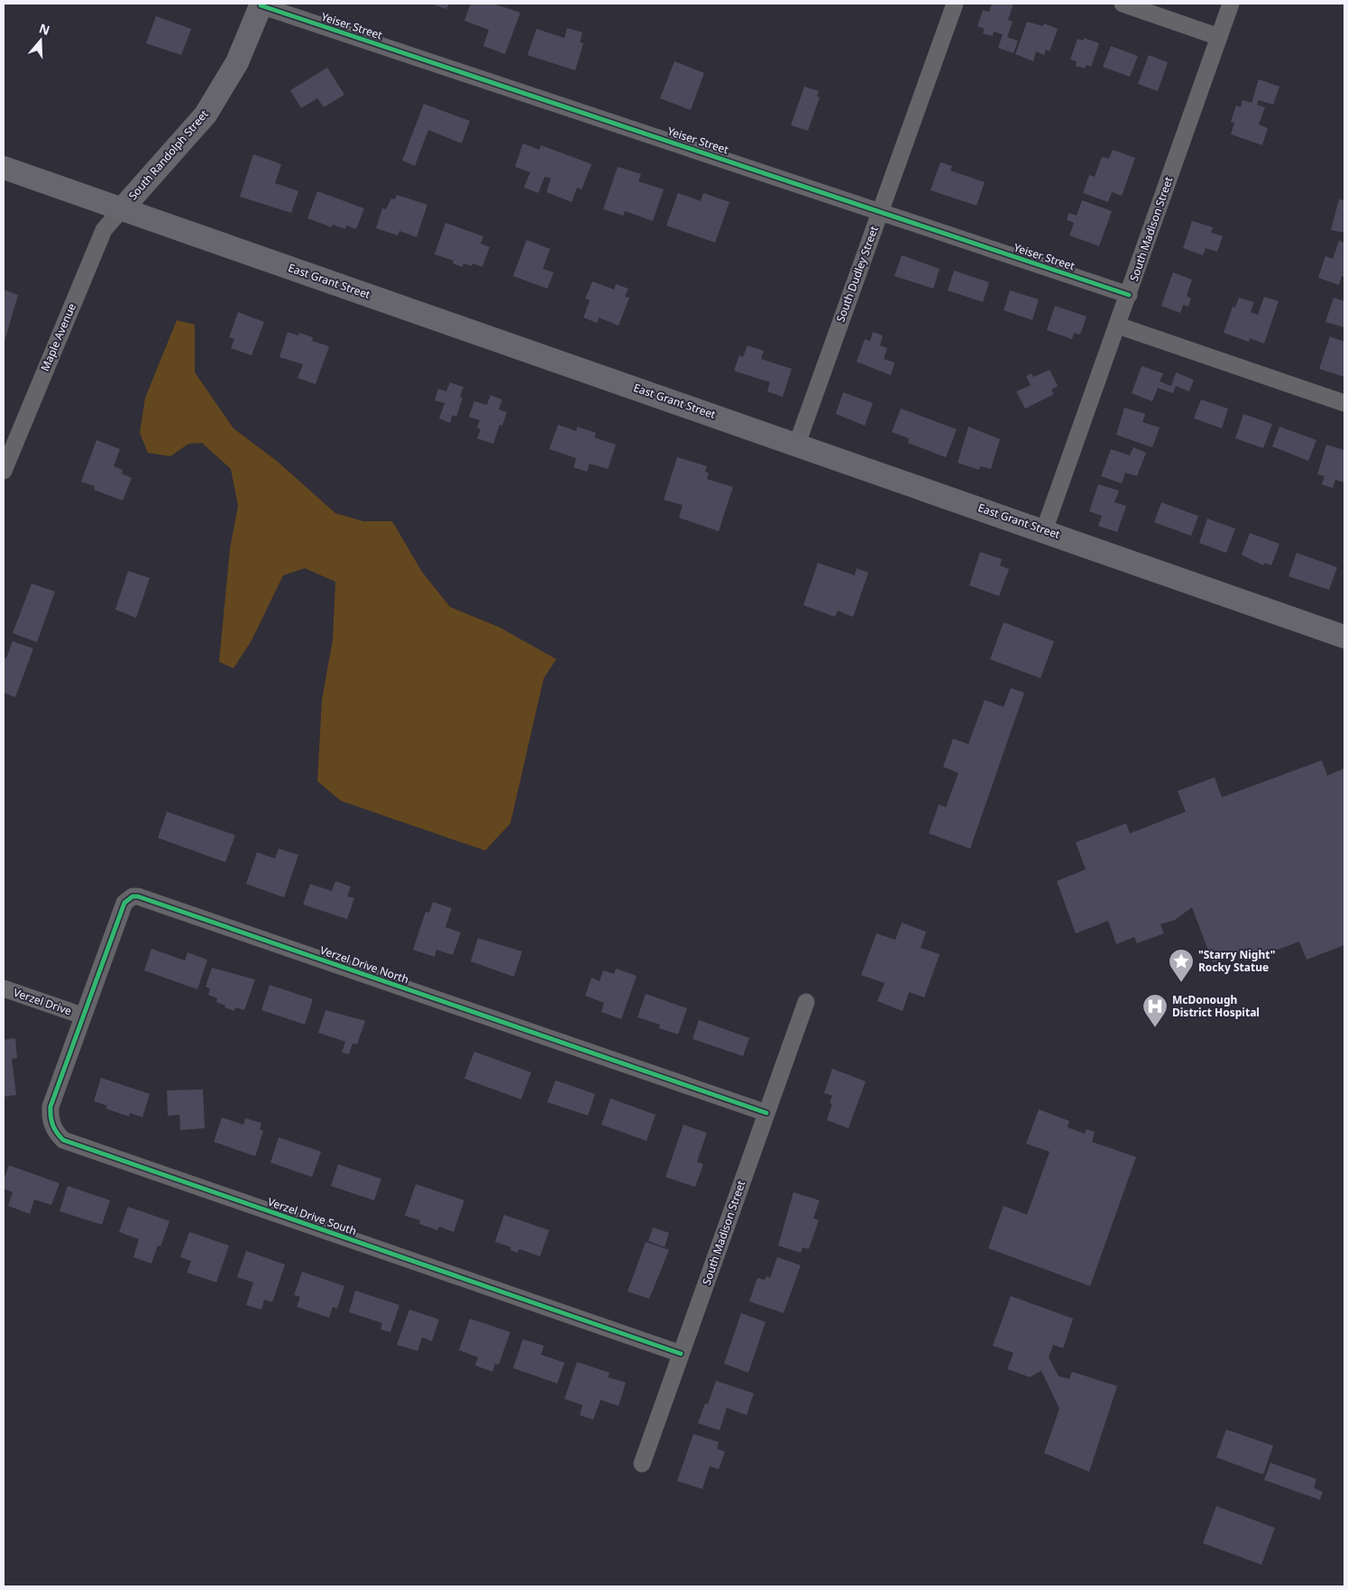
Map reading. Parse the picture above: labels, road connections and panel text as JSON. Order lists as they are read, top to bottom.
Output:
{
  "streets": {
    "main road": ["South Randolph Street", "East Grant Street"],
    "street": [
      "Yeiser Street",
      "South Madison Street",
      "South Dudley Street",
      "Maple Avenue",
      "Verzel Drive North",
      "Verzel Drive",
      "Verzel Drive South"
    ]
  },
  "crossings": [
    ["Yeiser Street", "South Randolph Street"],
    ["Yeiser Street", "South Madison Street"],
    ["Yeiser Street", "South Dudley Street"],
    ["South Randolph Street", "East Grant Street"],
    ["South Randolph Street", "Maple Avenue"],
    ["South Madison Street", "East Grant Street"],
    ["South Madison Street", "Verzel Drive North"],
    ["South Madison Street", "Verzel Drive South"],
    ["South Dudley Street", "East Grant Street"],
    ["East Grant Street", "Maple Avenue"],
    ["Verzel Drive North", "Verzel Drive"],
    ["Verzel Drive North", "Verzel Drive South"],
    ["Verzel Drive", "Verzel Drive South"]
  ],
  "places": {
    "place": ["\"Starry Night\" Rocky Statue"],
    "hospital": ["McDonough District Hospital"]
  },
  "north": "top"
}
